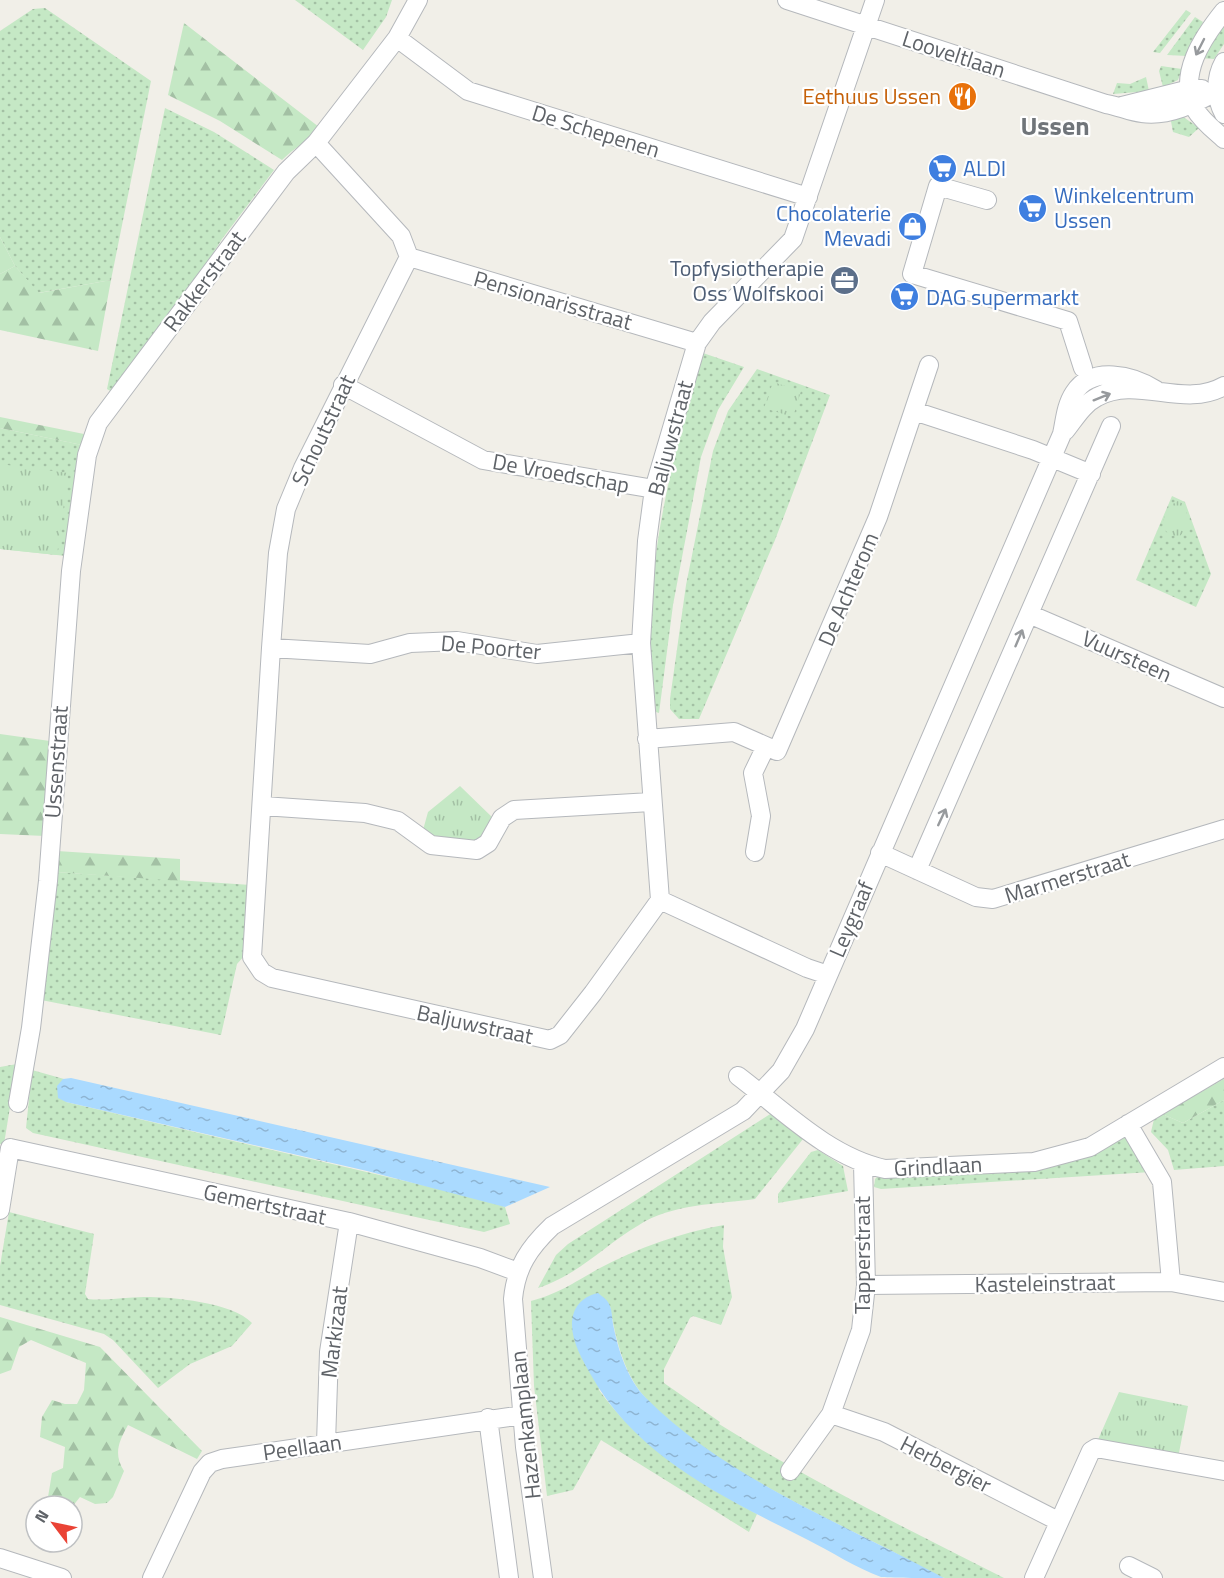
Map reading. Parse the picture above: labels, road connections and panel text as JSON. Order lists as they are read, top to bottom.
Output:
{
  "streets": {
    "street": [
      "Looveltlaan",
      "De Schepenen",
      "Rakkerstraat",
      "Pensionarisstraat",
      "Schoutstraat",
      "Baljuwstraat",
      "De Vroedschap",
      "De Achterom",
      "De Poorter",
      "Vuursteen",
      "Ussenstraat",
      "Marmerstraat",
      "Leygraaf",
      "Grindlaan",
      "Gemertstraat",
      "Tapperstraat",
      "Kasteleinstraat",
      "Markizaat",
      "Hazenkamplaan",
      "Peellaan",
      "Herbergier"
    ]
  },
  "crossings": [
    ["Looveltlaan", "Baljuwstraat"],
    ["De Schepenen", "Baljuwstraat"],
    ["Rakkerstraat", "Ussenstraat"],
    ["Pensionarisstraat", "Schoutstraat"],
    ["Pensionarisstraat", "Baljuwstraat"],
    ["Schoutstraat", "Baljuwstraat"],
    ["Schoutstraat", "De Vroedschap"],
    ["Schoutstraat", "De Poorter"],
    ["Baljuwstraat", "De Vroedschap"],
    ["Baljuwstraat", "De Poorter"],
    ["Marmerstraat", "Leygraaf"],
    ["Leygraaf", "Grindlaan"],
    ["Leygraaf", "Gemertstraat"],
    ["Leygraaf", "Hazenkamplaan"],
    ["Grindlaan", "Tapperstraat"],
    ["Gemertstraat", "Markizaat"],
    ["Gemertstraat", "Hazenkamplaan"],
    ["Tapperstraat", "Kasteleinstraat"],
    ["Tapperstraat", "Herbergier"],
    ["Markizaat", "Peellaan"],
    ["Hazenkamplaan", "Peellaan"]
  ],
  "districts": ["Ussen"],
  "places": {
    "restaurant": ["Eethuus Ussen"],
    "supermarket": ["ALDI", "Winkelcentrum Ussen", "DAG supermarkt"],
    "shop": ["Chocolaterie Mevadi"],
    "office": ["Topfysiotherapie Oss Wolfskooi"]
  },
  "north": "top left"
}
